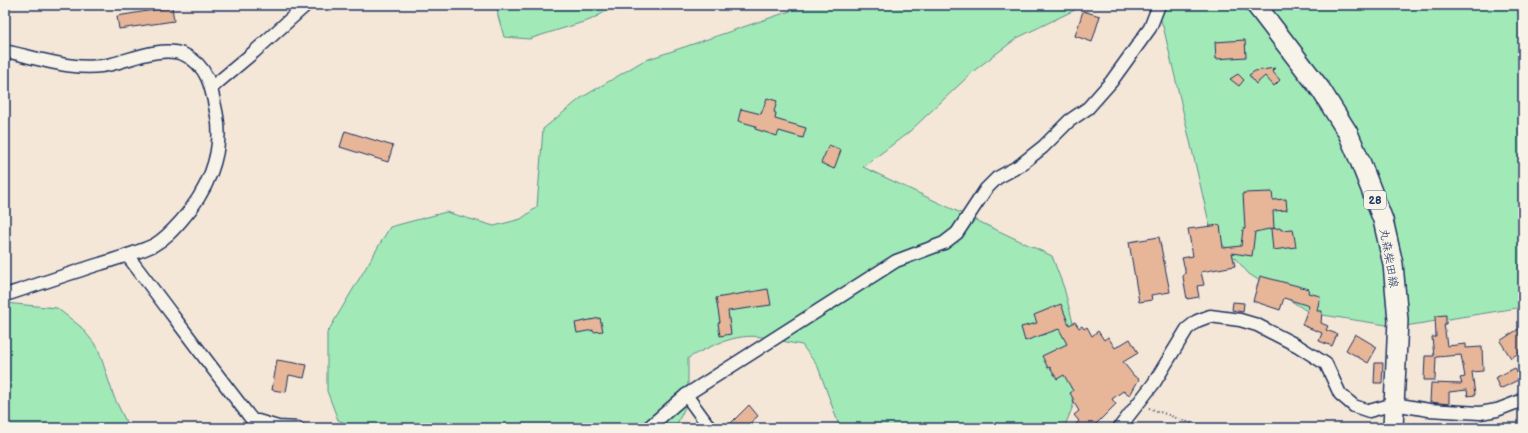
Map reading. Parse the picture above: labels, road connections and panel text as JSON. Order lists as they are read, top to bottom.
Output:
{
  "streets": {
    "main road": ["28", "丸森柴田線"]
  }
}
